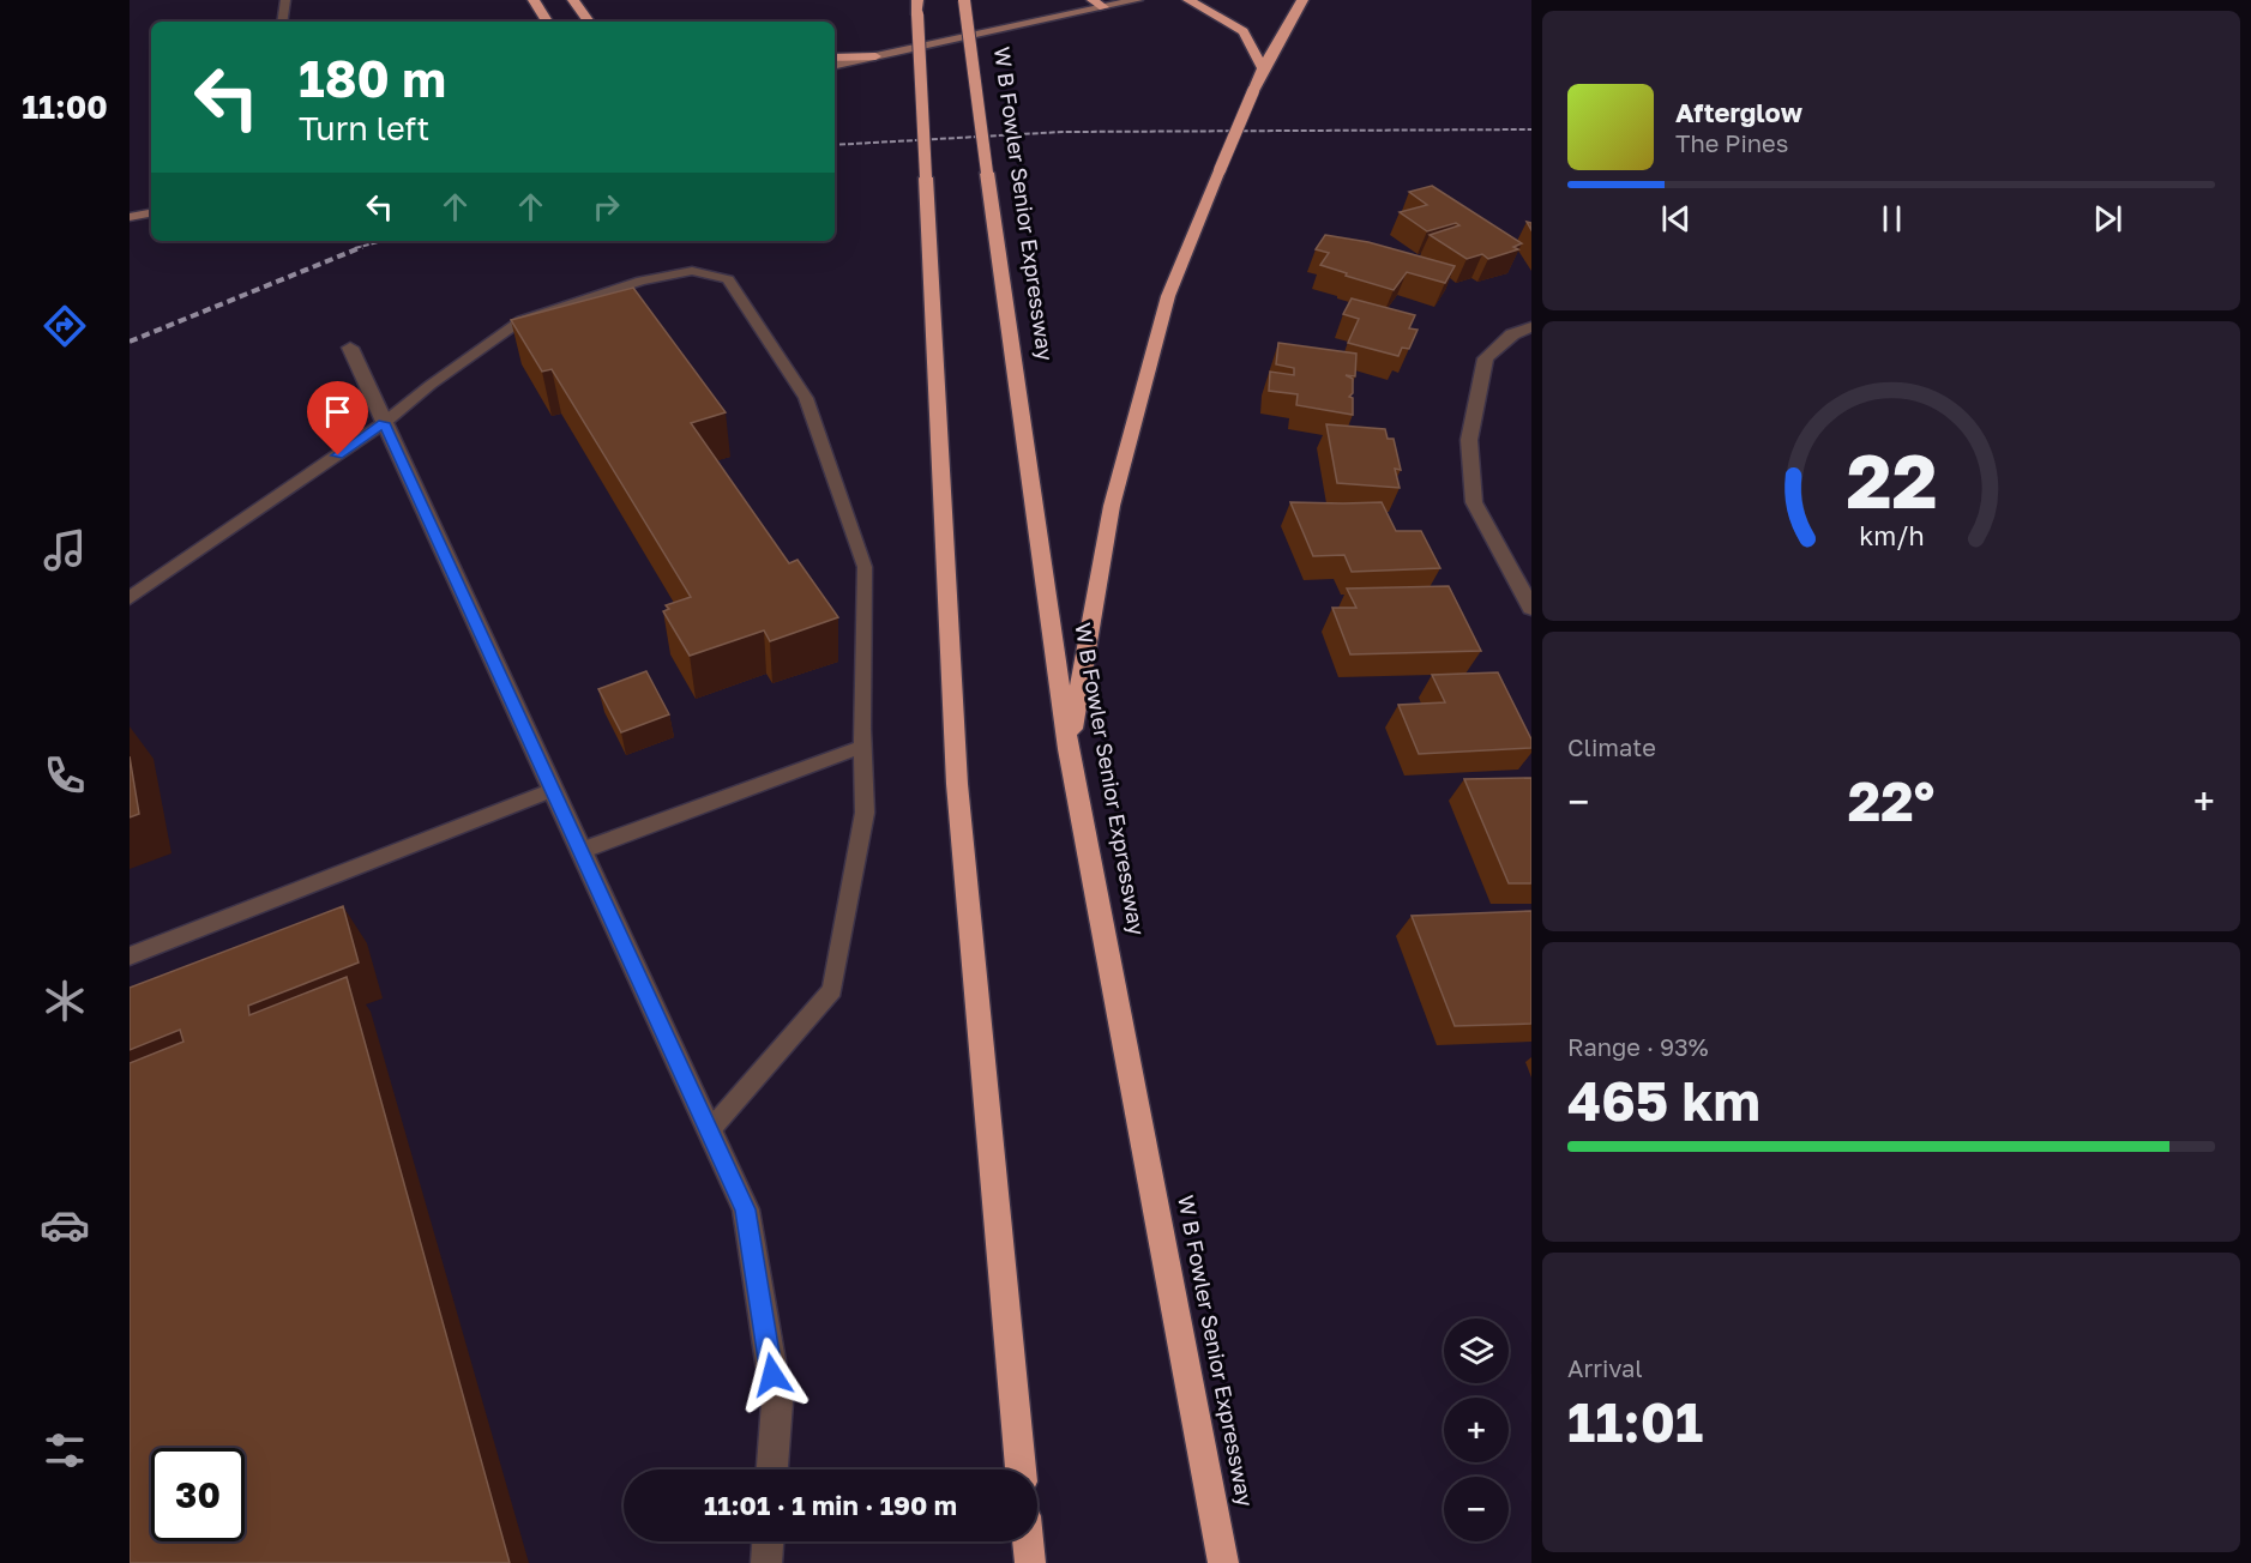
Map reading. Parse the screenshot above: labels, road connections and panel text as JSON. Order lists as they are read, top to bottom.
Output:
{
  "streets": {
    "highway": ["W B Fowler Senior Expressway"]
  },
  "page": {
    "tabs": "11:00",
    "turn": ["180 m", "Turn left"],
    "song": ["Afterglow", "The Pines"],
    "tile": [
      "Climate",
      ["Range · 93%", "465 km"],
      ["Arrival", "11:01"]
    ],
    "heat": ["−", "22°", "+"],
    "map_buttons": ["+", "−"],
    "limit": "30",
    "trip": "11:01 · 1 min · 190 m",
    "gauge": ["22", "km/h"]
  }
}
